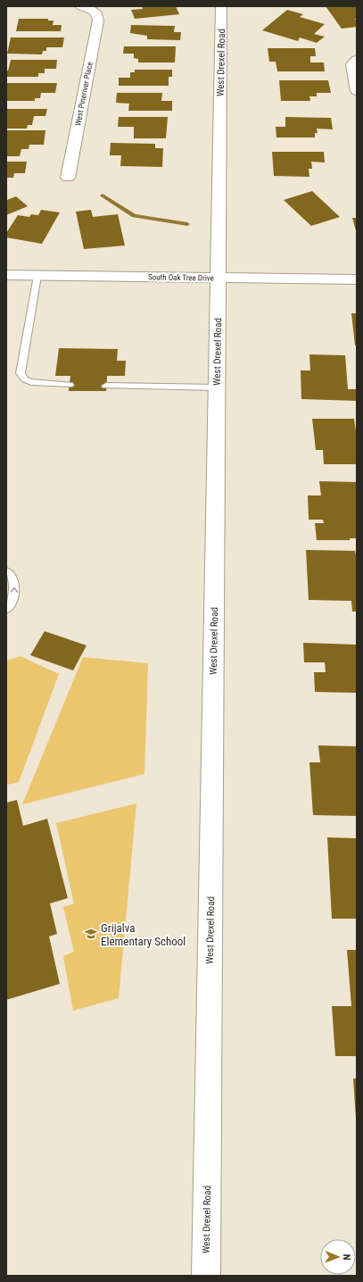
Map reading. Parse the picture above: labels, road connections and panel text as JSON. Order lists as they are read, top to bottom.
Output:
{
  "streets": {
    "street": ["West Drexel Road", "West Pineriver Place", "South Oak Tree Drive"]
  },
  "crossings": [
    ["West Drexel Road", "South Oak Tree Drive"]
  ],
  "places": {
    "school or university": ["Grijalva Elementary School"]
  },
  "north": "right"
}
